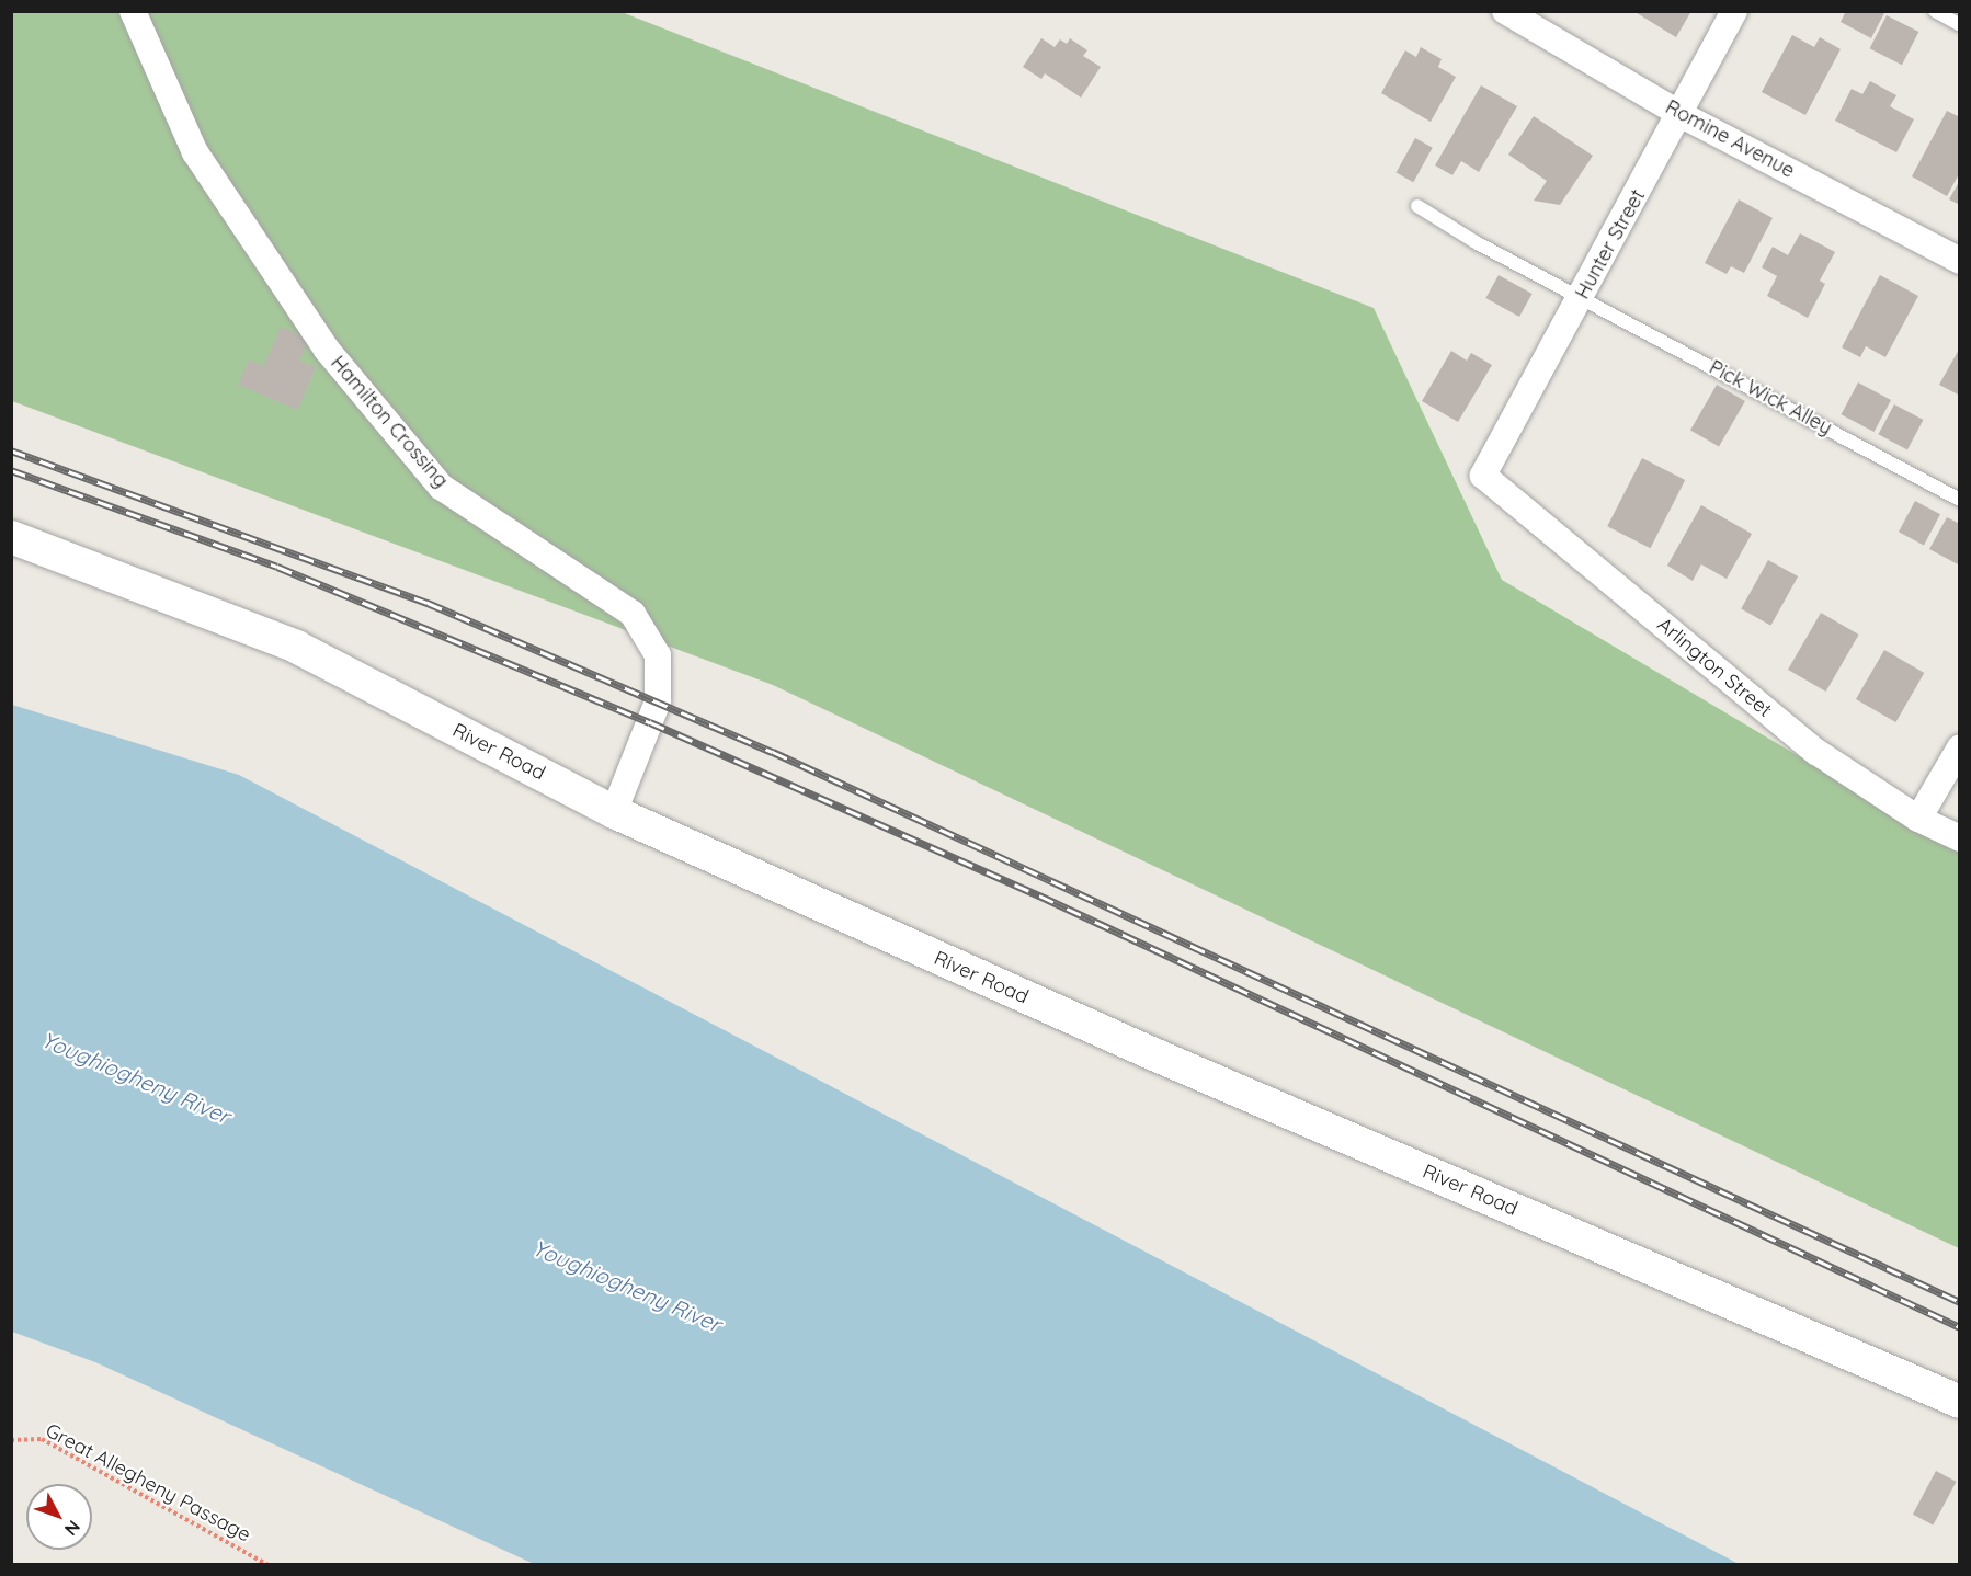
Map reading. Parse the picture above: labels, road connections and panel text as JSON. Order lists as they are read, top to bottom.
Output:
{
  "streets": {
    "street": [
      "Romine Avenue",
      "Hunter Street",
      "Hamilton Crossing",
      "Arlington Street",
      "River Road"
    ],
    "lane": ["Pick Wick Alley"],
    "path": ["Great Allegheny Passage"]
  },
  "crossings": [
    ["Romine Avenue", "Hunter Street"],
    ["Hunter Street", "Pick Wick Alley"],
    ["Hunter Street", "Arlington Street"],
    ["Hamilton Crossing", "River Road"]
  ],
  "water": ["Youghiogheny River"],
  "north": "bottom right"
}
